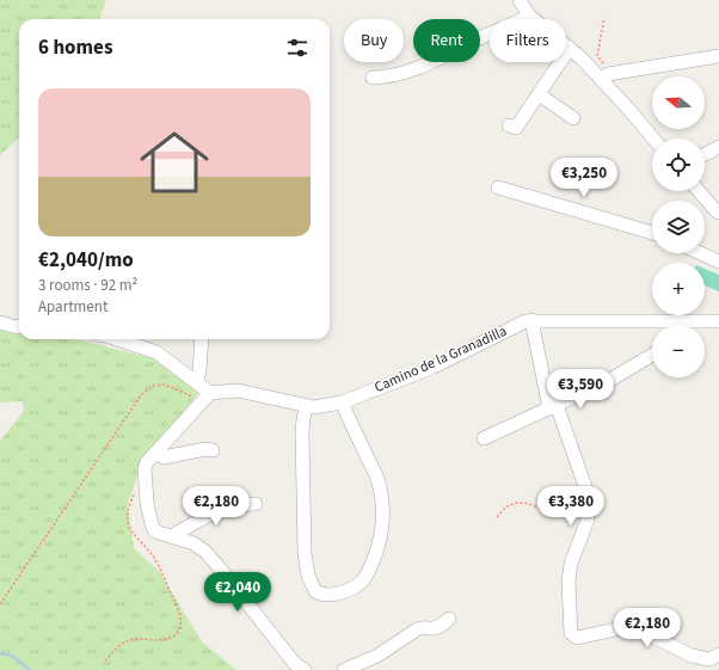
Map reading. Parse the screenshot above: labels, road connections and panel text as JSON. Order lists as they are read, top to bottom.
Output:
{
  "streets": {
    "street": ["Camino de la Granadilla"]
  },
  "north": "left",
  "page": {
    "chip": ["Buy", "Rent", "Filters"],
    "heading": "6 homes",
    "map_buttons": ["+", "−"],
    "list": [
      {
        "name": "€2,040/mo",
        "note": "3 rooms · 92 m² · Apartment"
      }
    ],
    "price": [
      "€3,250",
      "€3,590",
      "€2,180",
      "€3,380",
      "€2,040",
      "€2,180"
    ]
  }
}
